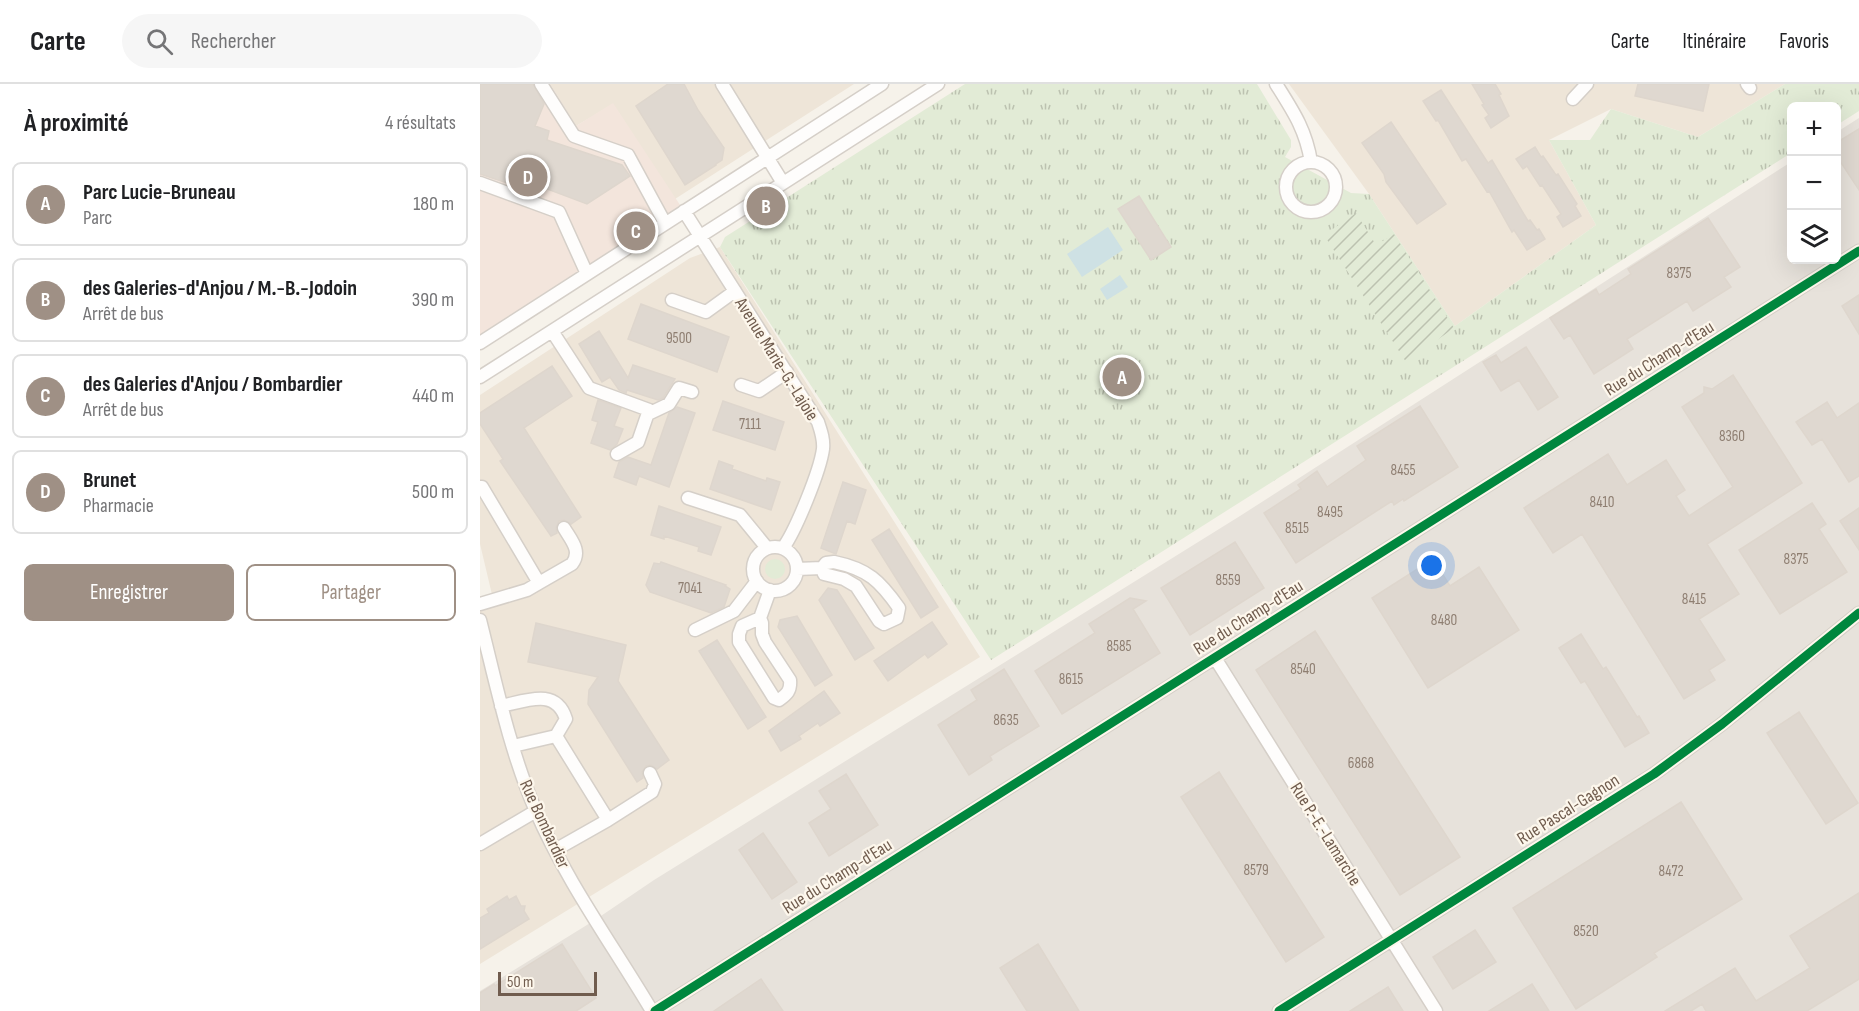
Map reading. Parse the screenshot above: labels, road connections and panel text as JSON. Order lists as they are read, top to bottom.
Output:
{
  "streets": {
    "street": [
      "Rue du Champ-d'Eau",
      "Avenue Marie-G.-Lajoie",
      "Rue Pascal-Gagnon",
      "Rue Bombardier",
      "Rue P.-E.-Lamarche"
    ]
  },
  "crossings": [
    ["Rue du Champ-d'Eau", "Rue Bombardier"],
    ["Rue du Champ-d'Eau", "Rue P.-E.-Lamarche"],
    ["Rue Pascal-Gagnon", "Rue P.-E.-Lamarche"]
  ],
  "house_numbers": [
    "8375",
    "9500",
    "7111",
    "8360",
    "8455",
    "8410",
    "8495",
    "8515",
    "8375",
    "8559",
    "7041",
    "8415",
    "8480",
    "8585",
    "8540",
    "8615",
    "8635",
    "6868",
    "8579",
    "8472",
    "8520"
  ],
  "scale_bar": "50 m",
  "page": {
    "header": "Carte",
    "search": "Rechercher",
    "nav": ["Carte", "Itinéraire", "Favoris"],
    "heading": ["À proximité", "4 résultats"],
    "map_buttons": ["+", "−"],
    "pins": [
      "D",
      "B",
      "C",
      "A"
    ],
    "list": [
      {
        "mark": "A",
        "name": "Parc Lucie-Bruneau",
        "note": "Parc",
        "value": "180 m"
      },
      {
        "mark": "B",
        "name": "des Galeries-d'Anjou / M.-B.-Jodoin",
        "note": "Arrêt de bus",
        "value": "390 m"
      },
      {
        "mark": "C",
        "name": "des Galeries d'Anjou / Bombardier",
        "note": "Arrêt de bus",
        "value": "440 m"
      },
      {
        "mark": "D",
        "name": "Brunet",
        "note": "Pharmacie",
        "value": "500 m"
      }
    ],
    "buttons": ["Enregistrer", "Partager"],
    "scale": "50 m"
  }
}
